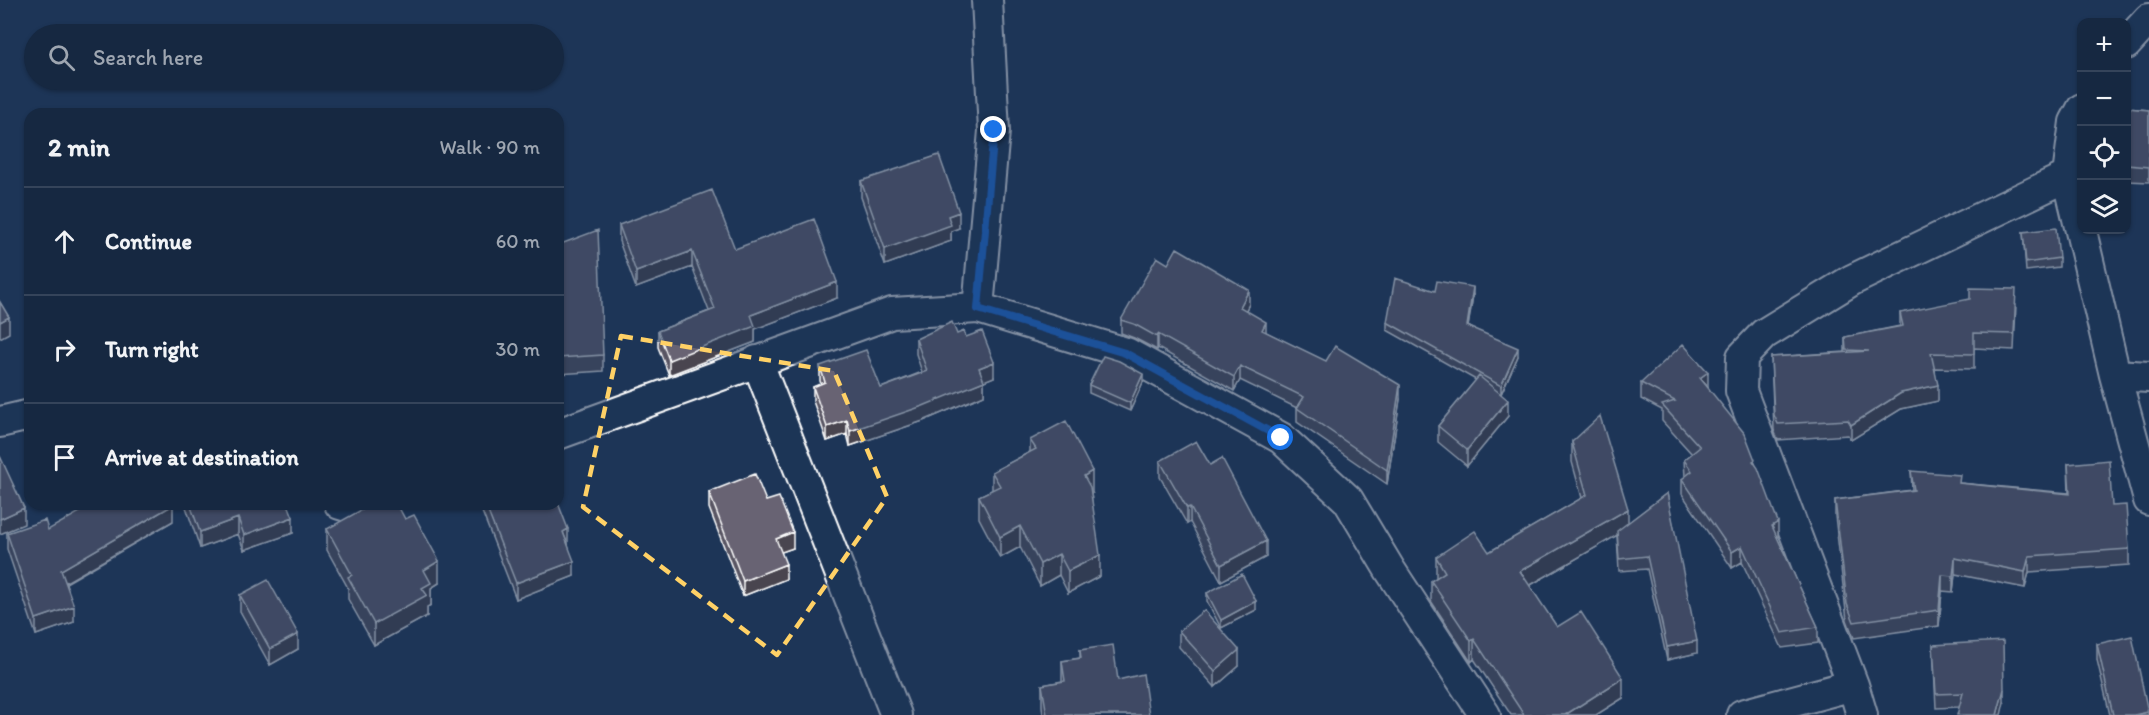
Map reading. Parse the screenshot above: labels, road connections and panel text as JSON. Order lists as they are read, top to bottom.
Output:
{
  "page": {
    "map_buttons": ["+", "−"],
    "search": "Search here",
    "heading": ["2 min", "Walk · 90 m"],
    "list": [
      ["Continue", "60 m"],
      ["Turn right", "30 m"],
      "Arrive at destination"
    ]
  }
}
